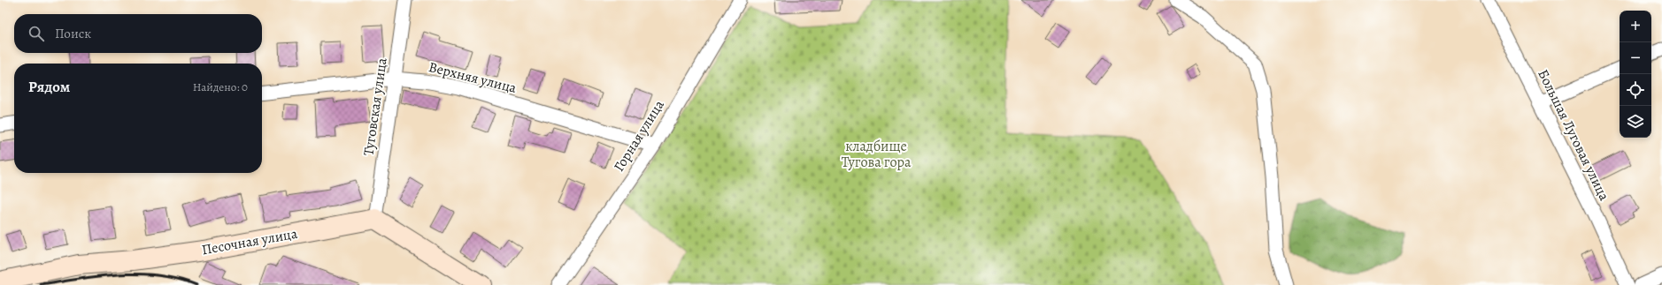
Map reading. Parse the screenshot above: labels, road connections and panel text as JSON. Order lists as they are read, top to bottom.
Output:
{
  "streets": {
    "street": [
      "Верхняя улица",
      "Туговская улица",
      "Большая Луговая улица",
      "Горная улица",
      "Песочная улица"
    ]
  },
  "crossings": [
    ["Верхняя улица", "Туговская улица"],
    ["Верхняя улица", "Горная улица"],
    ["Туговская улица", "Песочная улица"]
  ],
  "parks": ["кладбище Тугова гора"],
  "page": {
    "map_buttons": ["+", "−"],
    "search": "Поиск",
    "heading": ["Рядом", "Найдено: 0"]
  }
}
